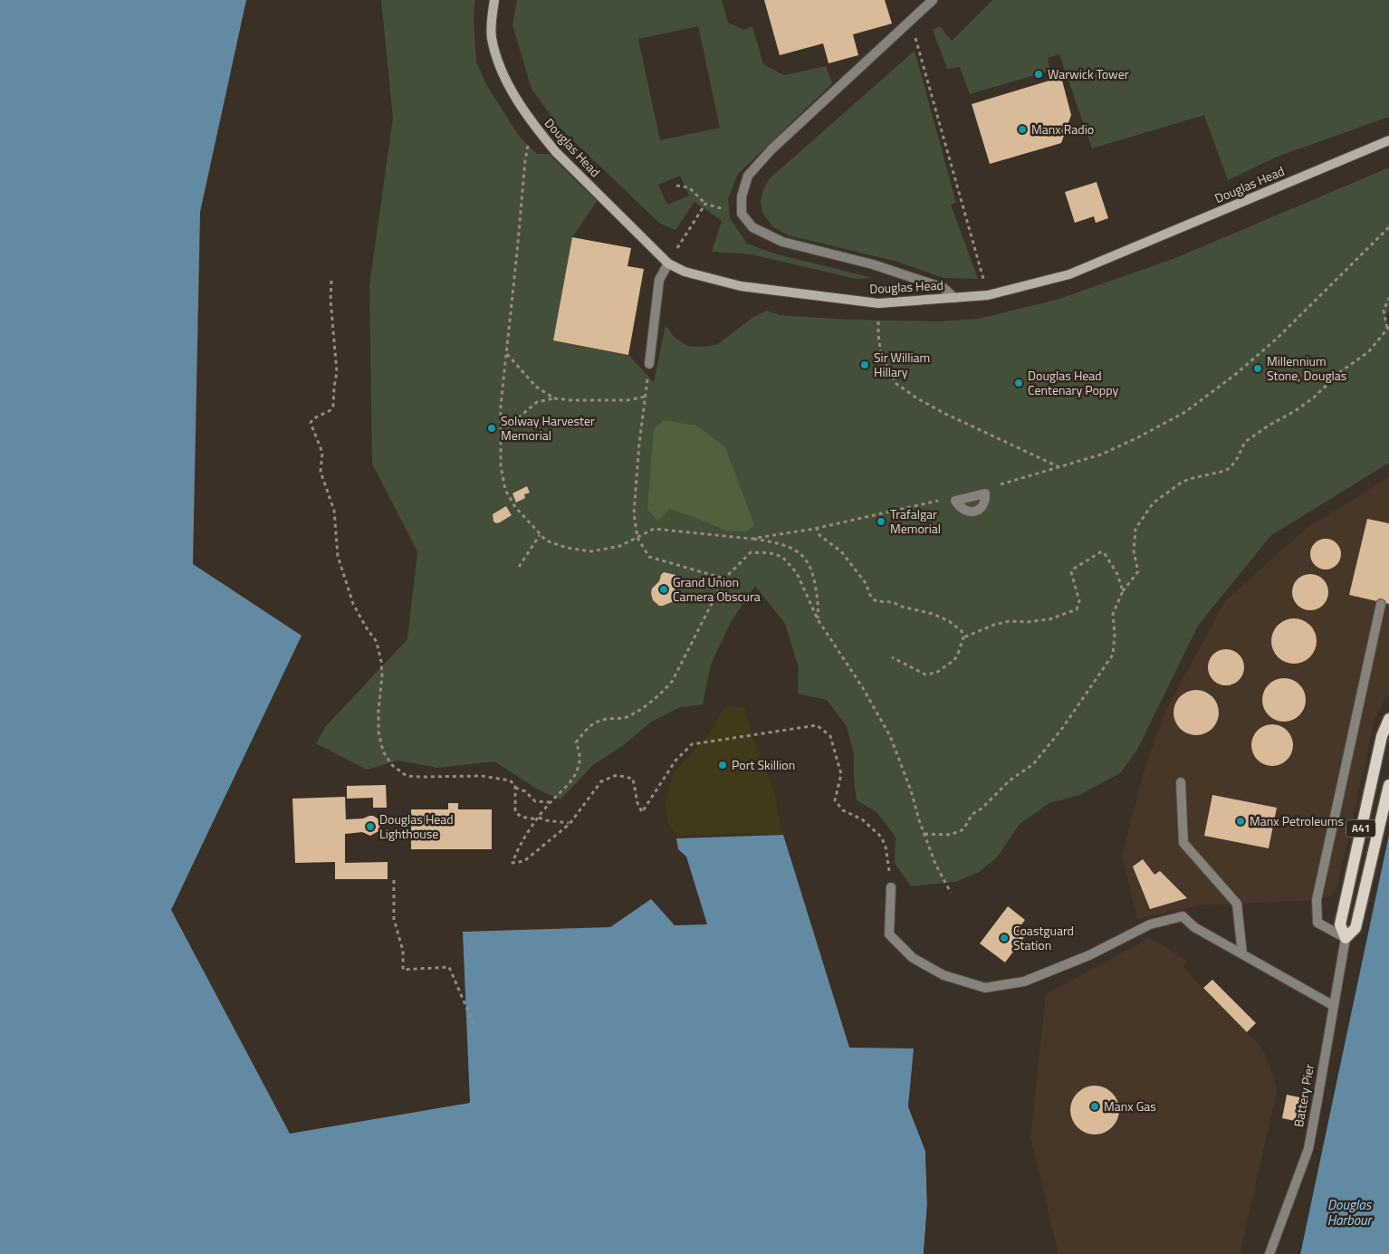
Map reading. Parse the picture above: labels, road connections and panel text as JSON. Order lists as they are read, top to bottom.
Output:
{
  "streets": {
    "main road": ["Douglas Head", "A41", "Battery Pier"]
  },
  "water": ["Douglas Harbour"],
  "places": [
    "Warwick Tower",
    "Manx Radio",
    "Sir William Hillary",
    "Millennium Stone, Douglas",
    "Douglas Head Centenary Poppy",
    "Solway Harvester Memorial",
    "Trafalgar Memorial",
    "Grand Union Camera Obscura",
    "Port Skillion",
    "Manx Petroleums",
    "Douglas Head Lighthouse",
    "Coastguard Station",
    "Manx Gas"
  ]
}
